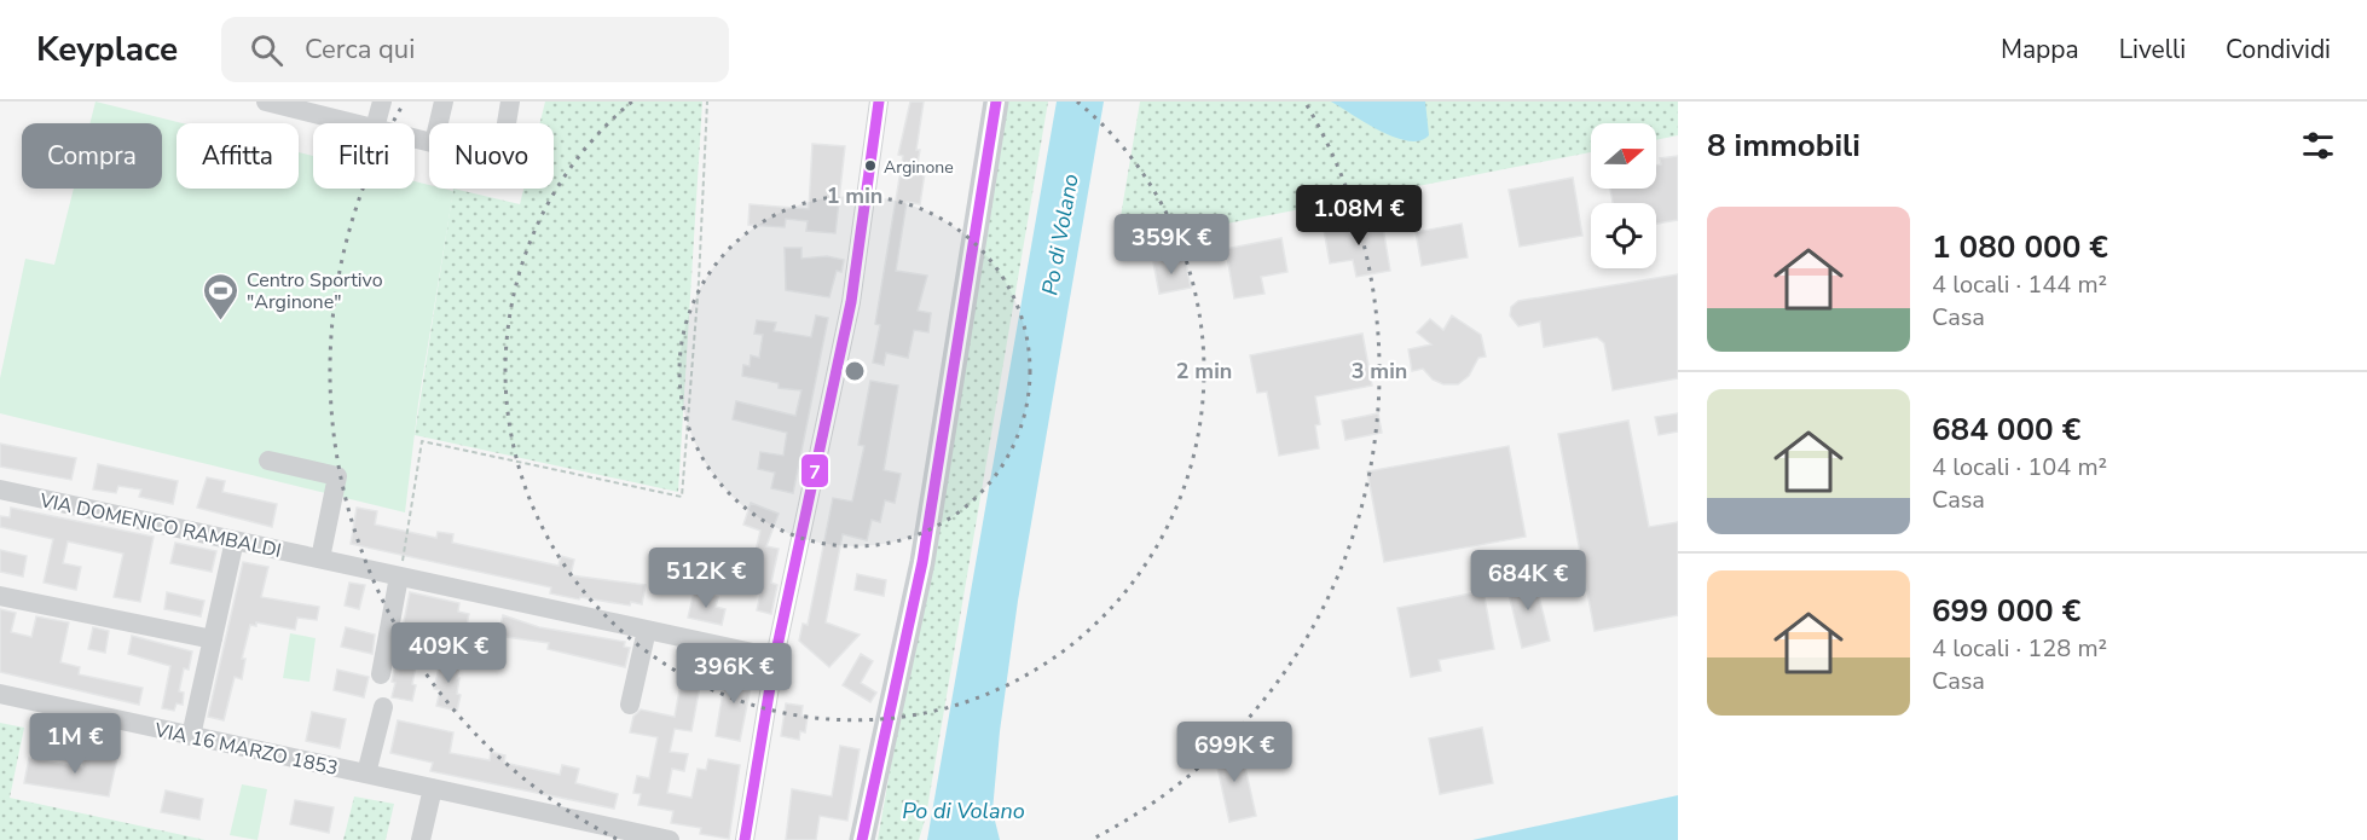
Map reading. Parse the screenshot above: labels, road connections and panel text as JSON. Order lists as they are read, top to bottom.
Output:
{
  "streets": {
    "street": ["VIA DOMENICO RAMBALDI", "VIA 16 MARZO 1853"]
  },
  "water": ["Po di Volano"],
  "places": {
    "other": ["Arginone"],
    "sports": ["Centro Sportivo \"Arginone\""]
  },
  "lines": ["transit line 7"],
  "north": "right",
  "page": {
    "header": "Keyplace",
    "search": "Cerca qui",
    "nav": ["Mappa", "Livelli", "Condividi"],
    "heading": "8 immobili",
    "chip": [
      "Compra",
      "Affitta",
      "Filtri",
      "Nuovo"
    ],
    "price": [
      "1.08M €",
      "359K €",
      "512K €",
      "684K €",
      "409K €",
      "396K €",
      "1M €",
      "699K €"
    ],
    "list": [
      {
        "name": "1 080 000 €",
        "note": "4 locali · 144 m² · Casa"
      },
      {
        "name": "684 000 €",
        "note": "4 locali · 104 m² · Casa"
      },
      {
        "name": "699 000 €",
        "note": "4 locali · 128 m² · Casa"
      }
    ]
  },
  "rings": ["1 min", "2 min", "3 min"]
}
